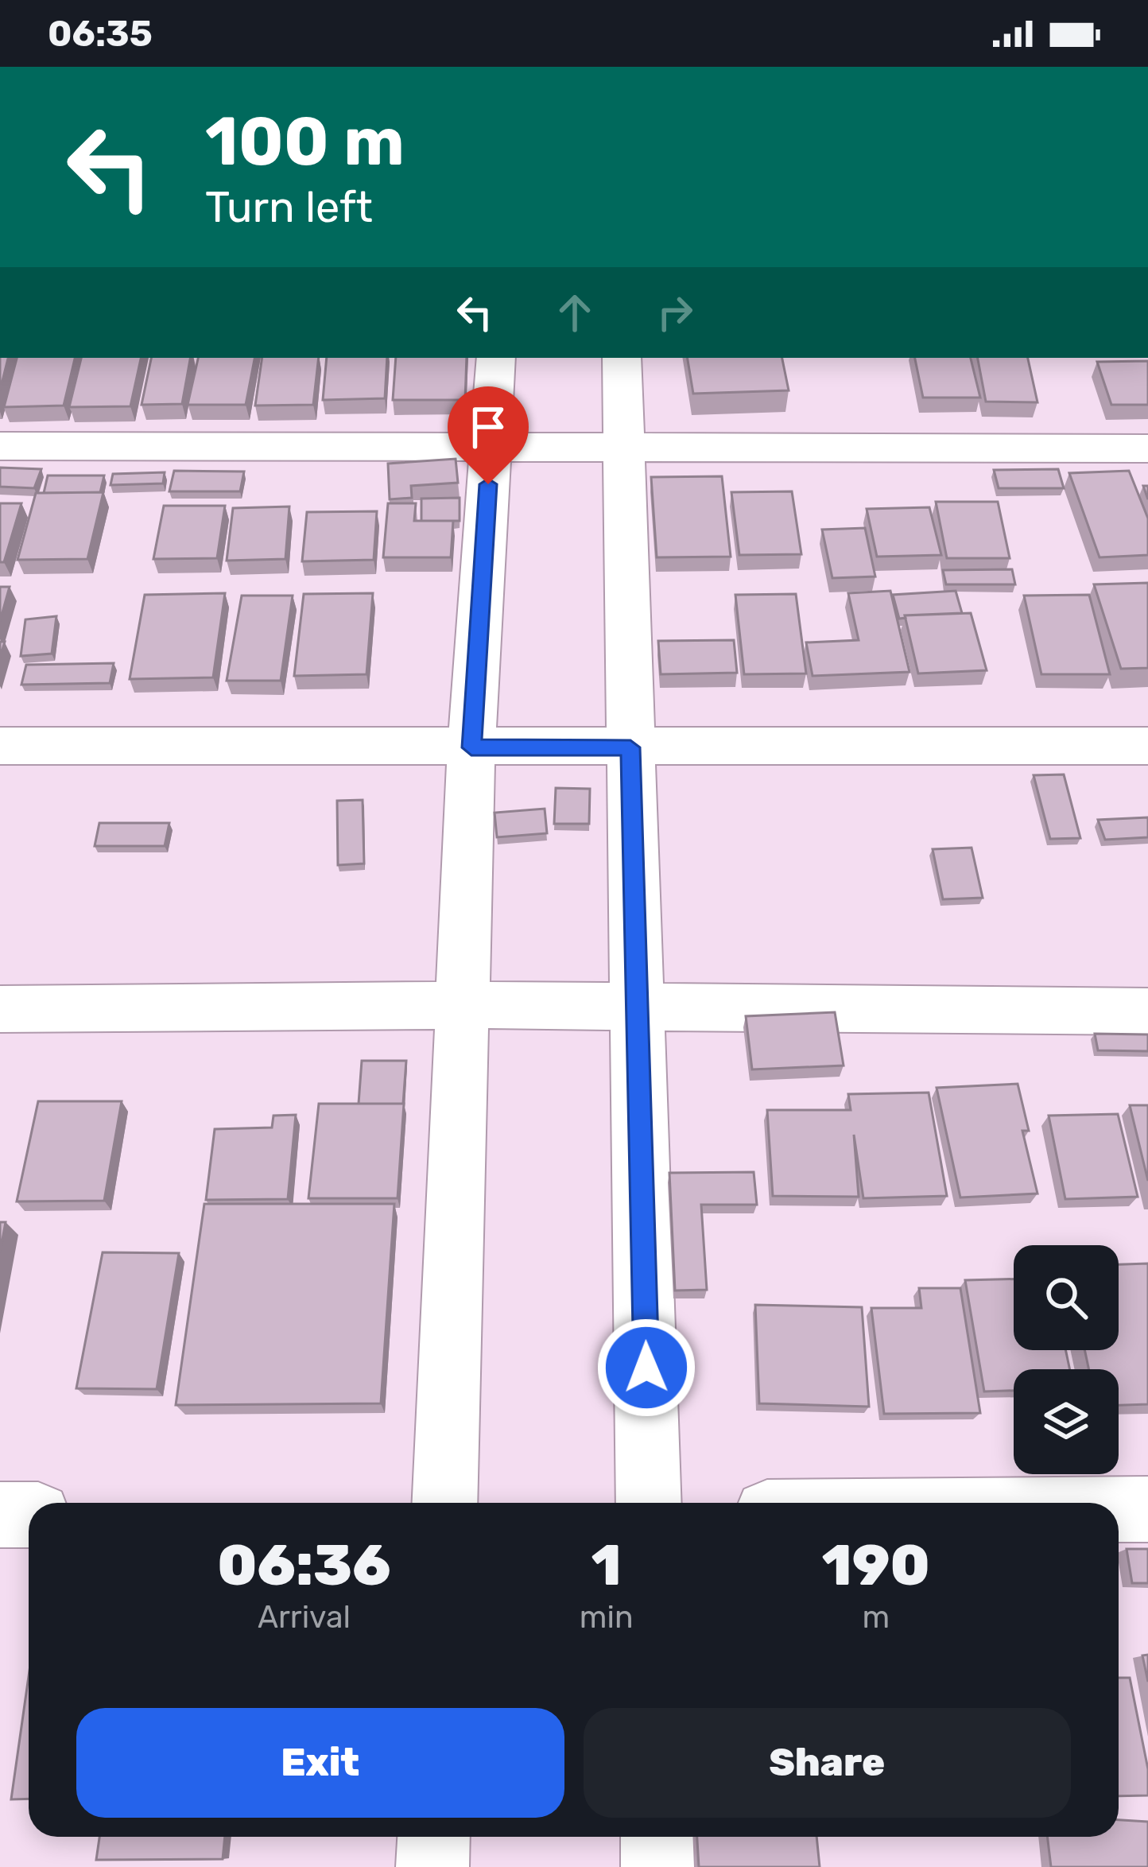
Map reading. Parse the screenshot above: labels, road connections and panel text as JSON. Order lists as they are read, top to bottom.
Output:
{
  "page": {
    "status": "06:35",
    "turn": ["100 m", "Turn left"],
    "eta": [
      "06:36",
      "Arrival",
      "1",
      "min",
      "190",
      "m"
    ],
    "buttons": ["Exit", "Share"]
  }
}
